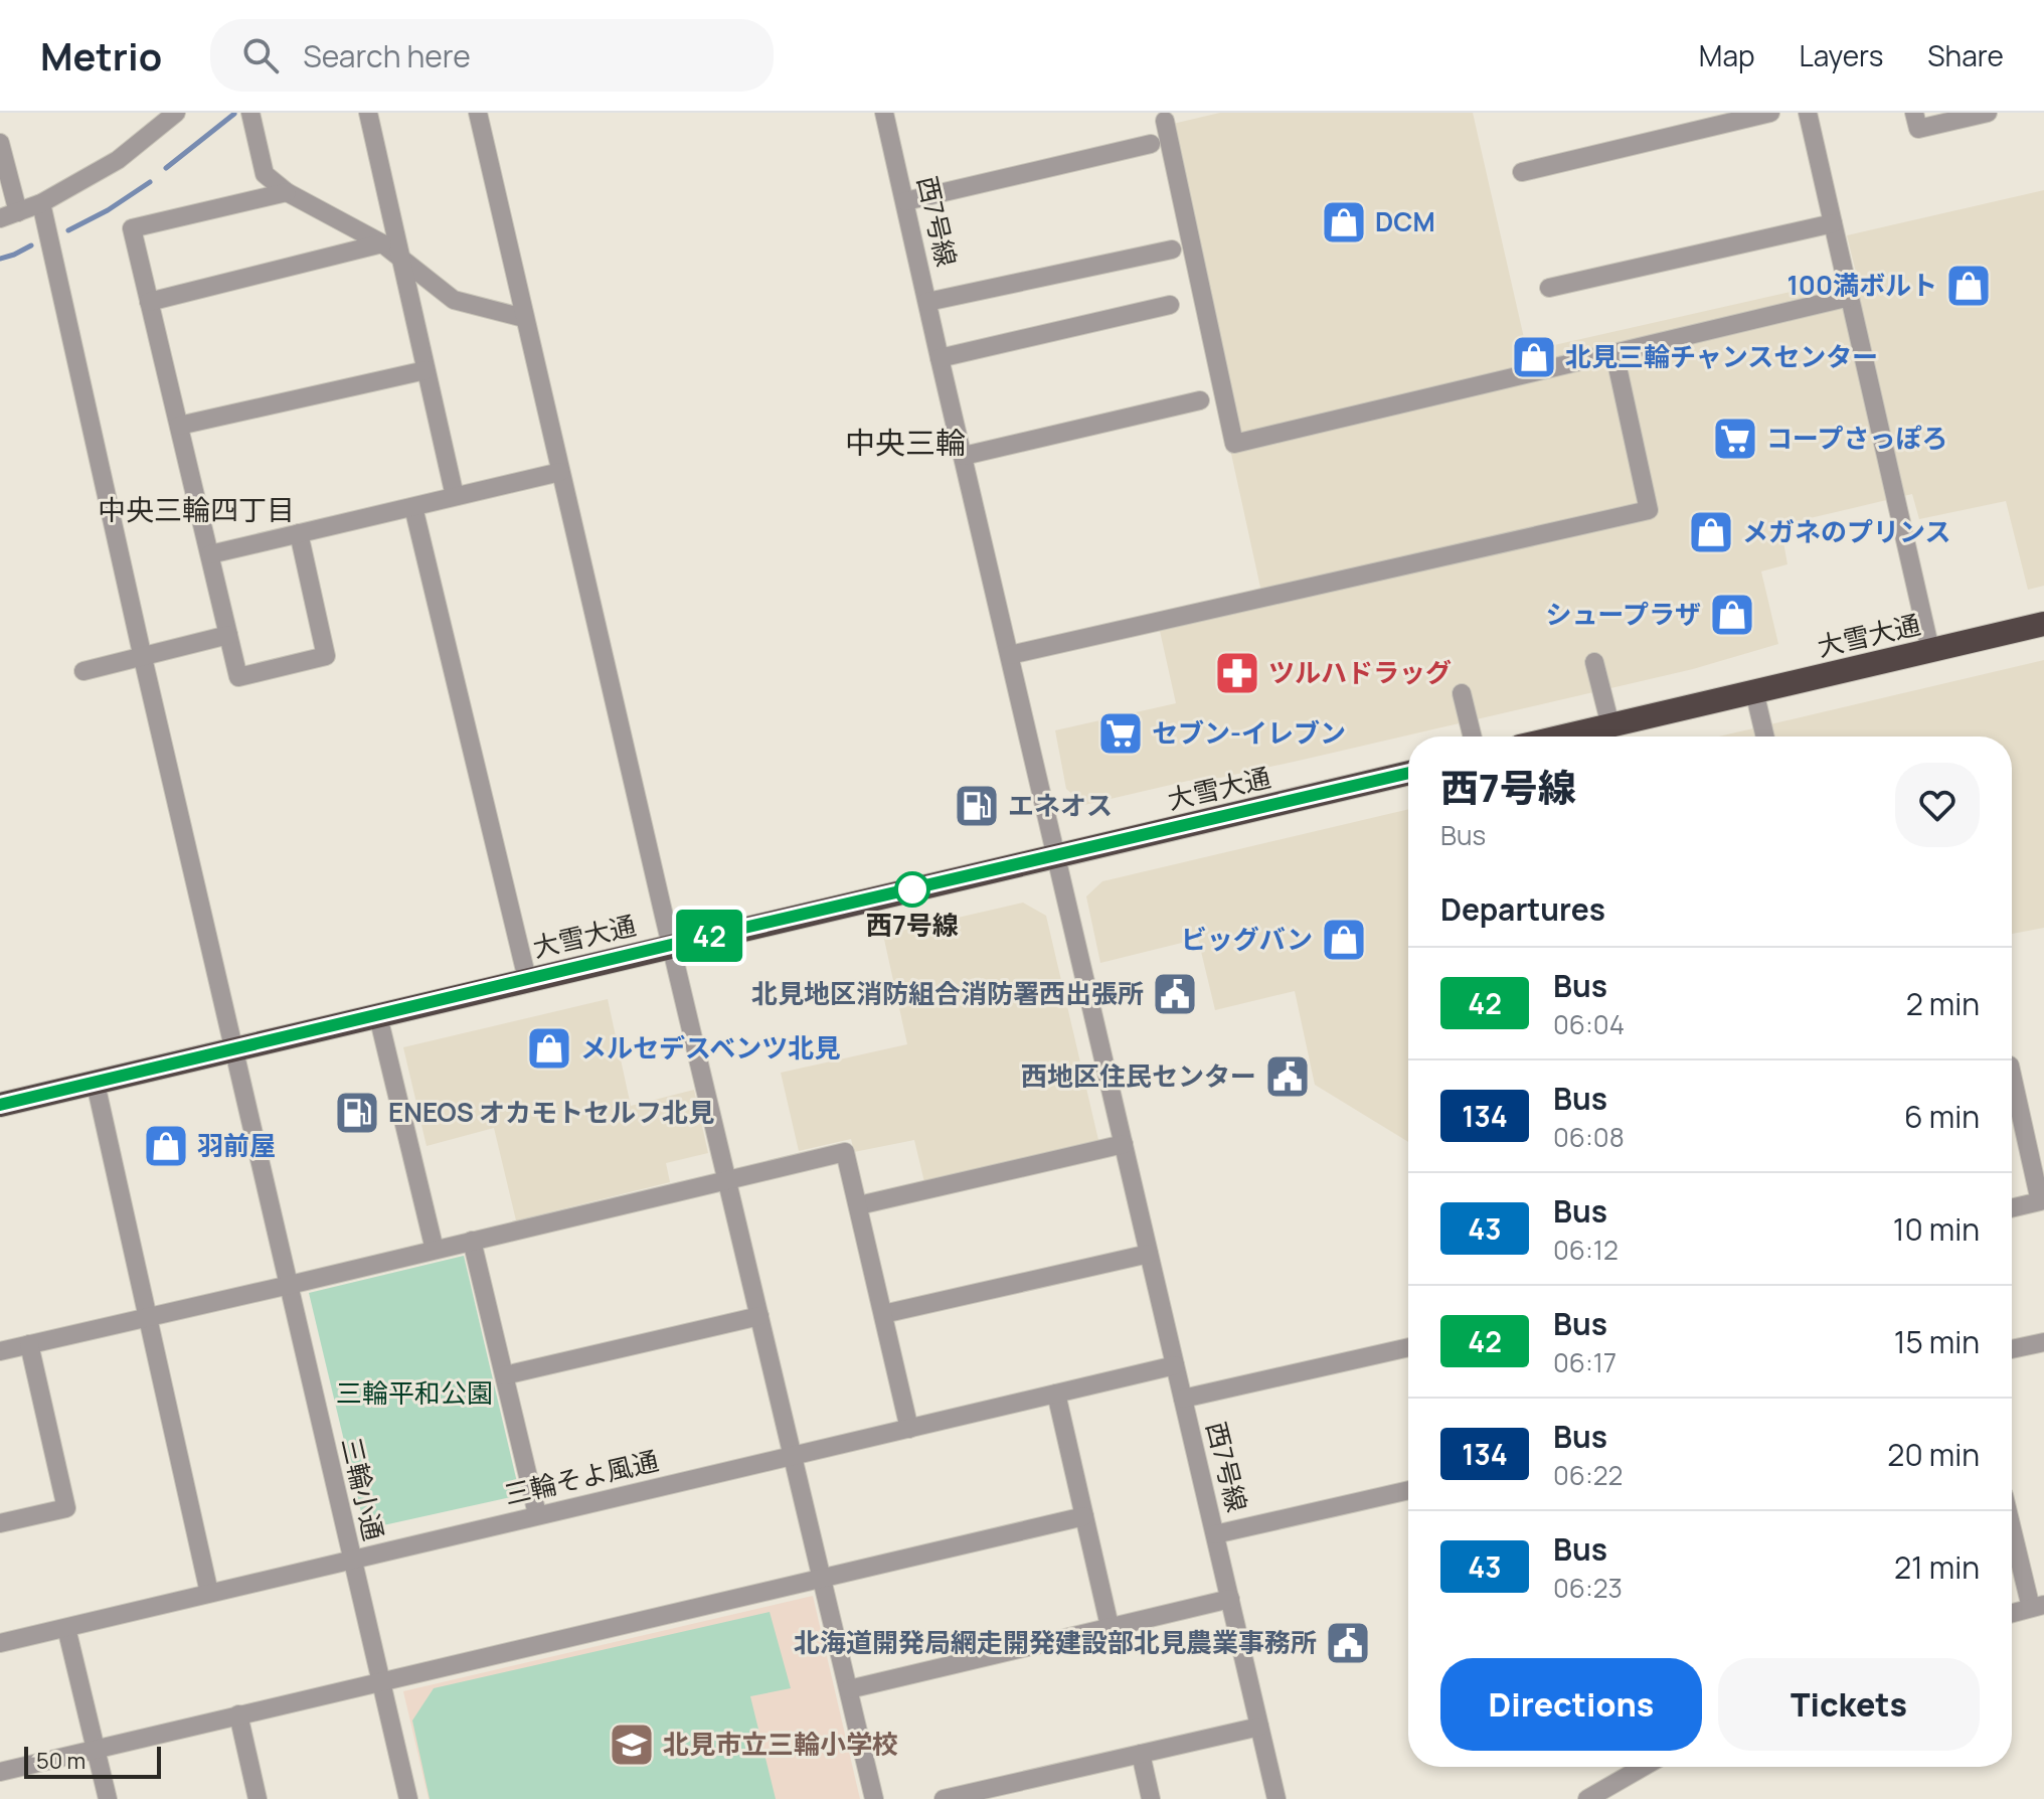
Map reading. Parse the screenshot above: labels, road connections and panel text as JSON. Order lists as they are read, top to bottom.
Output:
{
  "streets": {
    "highway": ["大雪大通"],
    "street": ["西7号線", "三輪そよ風通", "三輪小通"]
  },
  "crossings": [
    ["西7号線", "大雪大通"],
    ["西7号線", "三輪そよ風通"],
    ["大雪大通", "三輪小通"],
    ["三輪そよ風通", "三輪小通"]
  ],
  "districts": ["中央三輪", "中央三輪四丁目"],
  "parks": ["三輪平和公園"],
  "places": {
    "shop": [
      "DCM",
      "100満ボルト",
      "北見三輪チャンスセンター",
      "メガネのプリンス",
      "シュープラザ",
      "ビッグバン",
      "メルセデスベンツ北見",
      "羽前屋"
    ],
    "supermarket": ["コープさっぽろ", "セブン-イレブン"],
    "pharmacy": ["ツルハドラッグ"],
    "fuel station": ["エネオス", "ENEOS オカモトセルフ北見"],
    "other": ["西7号線"],
    "public building": ["北見地区消防組合消防署西出張所", "西地区住民センター", "北海道開発局網走開発建設部北見農業事務所"],
    "school or university": ["北見市立三輪小学校"]
  },
  "lines": ["bus line 42"],
  "scale_bar": "50 m",
  "page": {
    "header": "Metrio",
    "search": "Search here",
    "nav": ["Map", "Layers", "Share"],
    "on_map": "42",
    "heading": [
      ["西7号線", "Bus"],
      "Departures"
    ],
    "list": [
      {
        "mark": "42",
        "name": "Bus",
        "note": "06:04",
        "value": "2 min"
      },
      {
        "mark": "134",
        "name": "Bus",
        "note": "06:08",
        "value": "6 min"
      },
      {
        "mark": "43",
        "name": "Bus",
        "note": "06:12",
        "value": "10 min"
      },
      {
        "mark": "42",
        "name": "Bus",
        "note": "06:17",
        "value": "15 min"
      },
      {
        "mark": "134",
        "name": "Bus",
        "note": "06:22",
        "value": "20 min"
      },
      {
        "mark": "43",
        "name": "Bus",
        "note": "06:23",
        "value": "21 min"
      }
    ],
    "buttons": ["Directions", "Tickets"],
    "scale": "50 m"
  }
}
